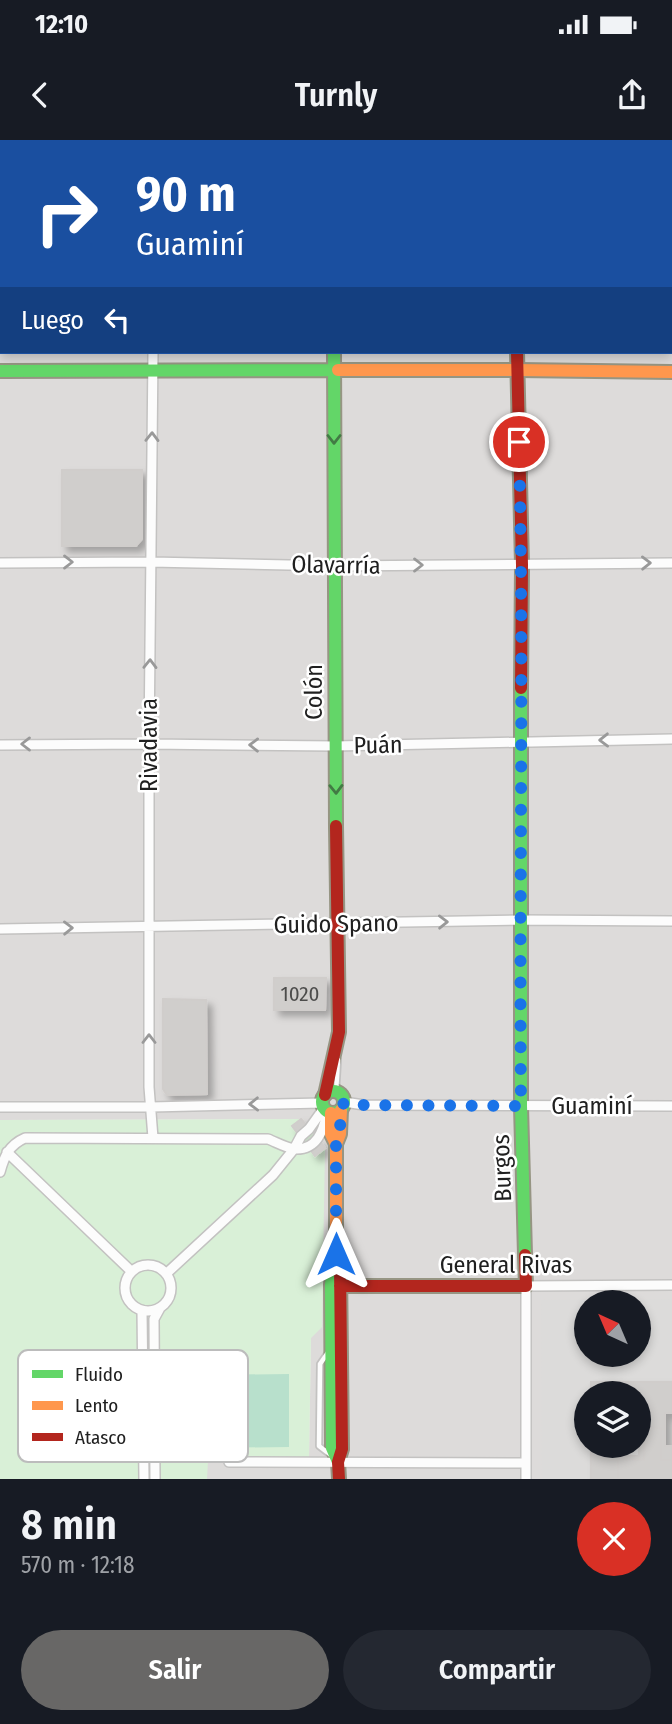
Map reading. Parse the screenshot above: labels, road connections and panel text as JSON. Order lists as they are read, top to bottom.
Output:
{
  "streets": {
    "main road": ["Colón", "Burgos", "General Rivas"],
    "street": [
      "Olavarría",
      "Rivadavia",
      "Puán",
      "Guido Spano",
      "Guaminí"
    ]
  },
  "crossings": [
    ["Olavarría", "Colón"],
    ["Olavarría", "Rivadavia"],
    ["Olavarría", "Burgos"],
    ["Colón", "Puán"],
    ["Colón", "Guido Spano"],
    ["Colón", "Guaminí"],
    ["Rivadavia", "Puán"],
    ["Rivadavia", "Guido Spano"],
    ["Rivadavia", "Guaminí"],
    ["Puán", "Burgos"],
    ["Guido Spano", "Burgos"],
    ["Guaminí", "Burgos"],
    ["Burgos", "General Rivas"]
  ],
  "one_way": [
    "Olavarría",
    "Colón",
    "Rivadavia",
    "Puán",
    "Guido Spano"
  ],
  "house_numbers": ["1020"],
  "legend": ["Fluido", "Lento", "Atasco"],
  "north": "top left",
  "page": {
    "status": "12:10",
    "header": "Turnly",
    "turn": ["90 m", "Guaminí"],
    "then": "Luego",
    "heading": ["8 min", "570 m · 12:18"],
    "buttons": ["Salir", "Compartir"]
  }
}
